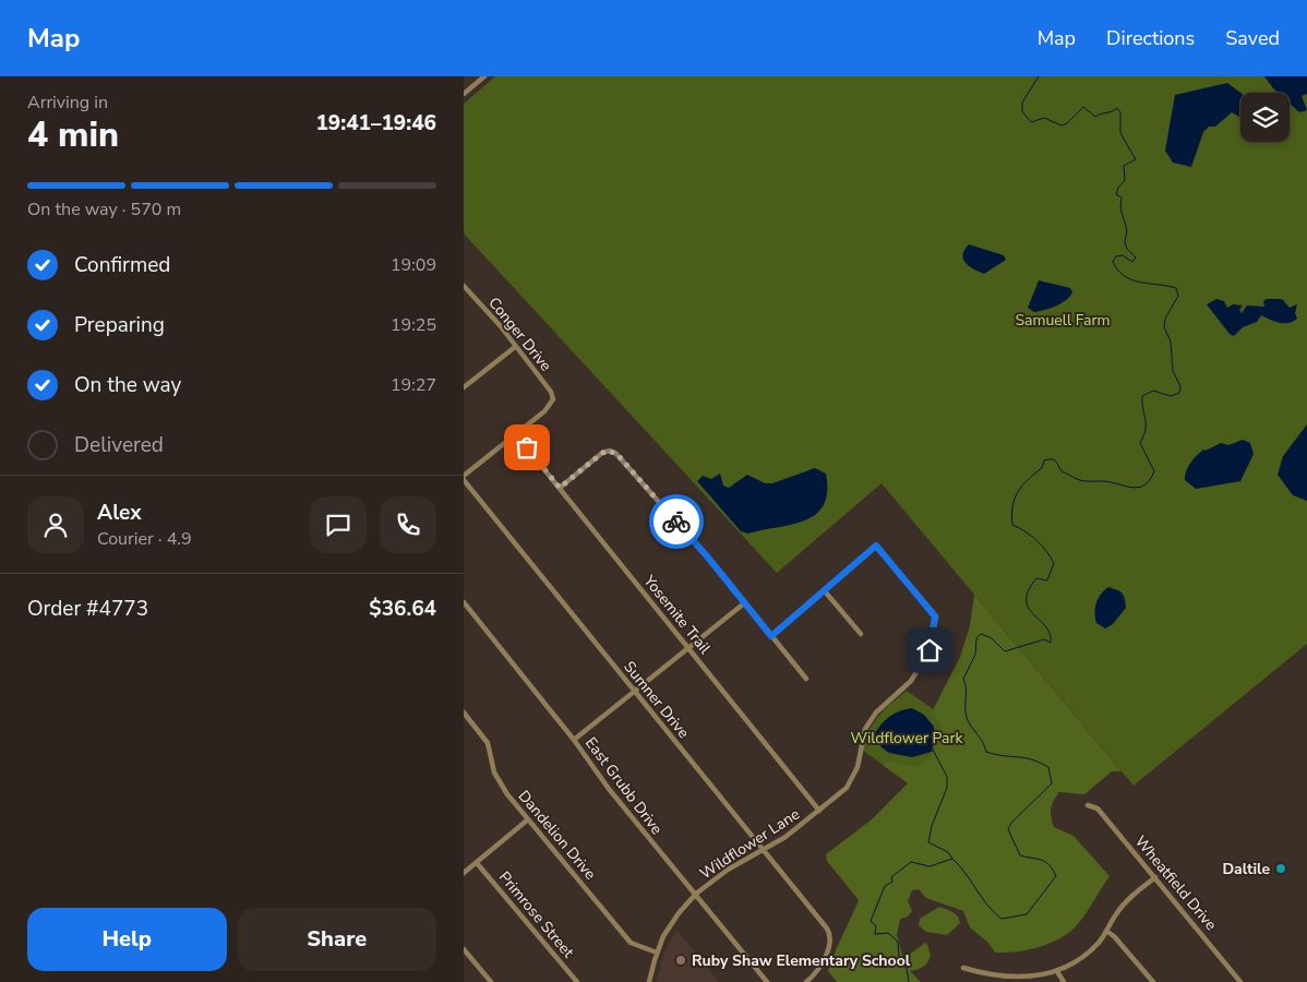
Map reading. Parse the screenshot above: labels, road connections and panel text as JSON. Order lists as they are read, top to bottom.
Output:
{
  "streets": {
    "street": [
      "Conger Drive",
      "Yosemite Trail",
      "Sumner Drive",
      "East Grubb Drive",
      "Dandelion Drive",
      "Wildflower Lane",
      "Wheatfield Drive",
      "Primrose Street"
    ]
  },
  "crossings": [
    ["Conger Drive", "Yosemite Trail"],
    ["Yosemite Trail", "Wildflower Lane"],
    ["Sumner Drive", "Wildflower Lane"],
    ["East Grubb Drive", "Wildflower Lane"],
    ["Dandelion Drive", "Wildflower Lane"]
  ],
  "parks": ["Samuell Farm", "Wildflower Park"],
  "places": ["Daltile", "Ruby Shaw Elementary School"],
  "page": {
    "header": "Map",
    "nav": ["Map", "Directions", "Saved"],
    "heading": ["4 min", "Arriving in", "19:41–19:46"],
    "panel": [
      "Alex",
      "Courier · 4.9",
      "Order #4773",
      "$36.64"
    ],
    "bar": "On the way · 570 m",
    "list": [
      ["Confirmed", "19:09"],
      ["Preparing", "19:25"],
      ["On the way", "19:27"],
      "Delivered"
    ],
    "buttons": ["Help", "Share"]
  }
}
